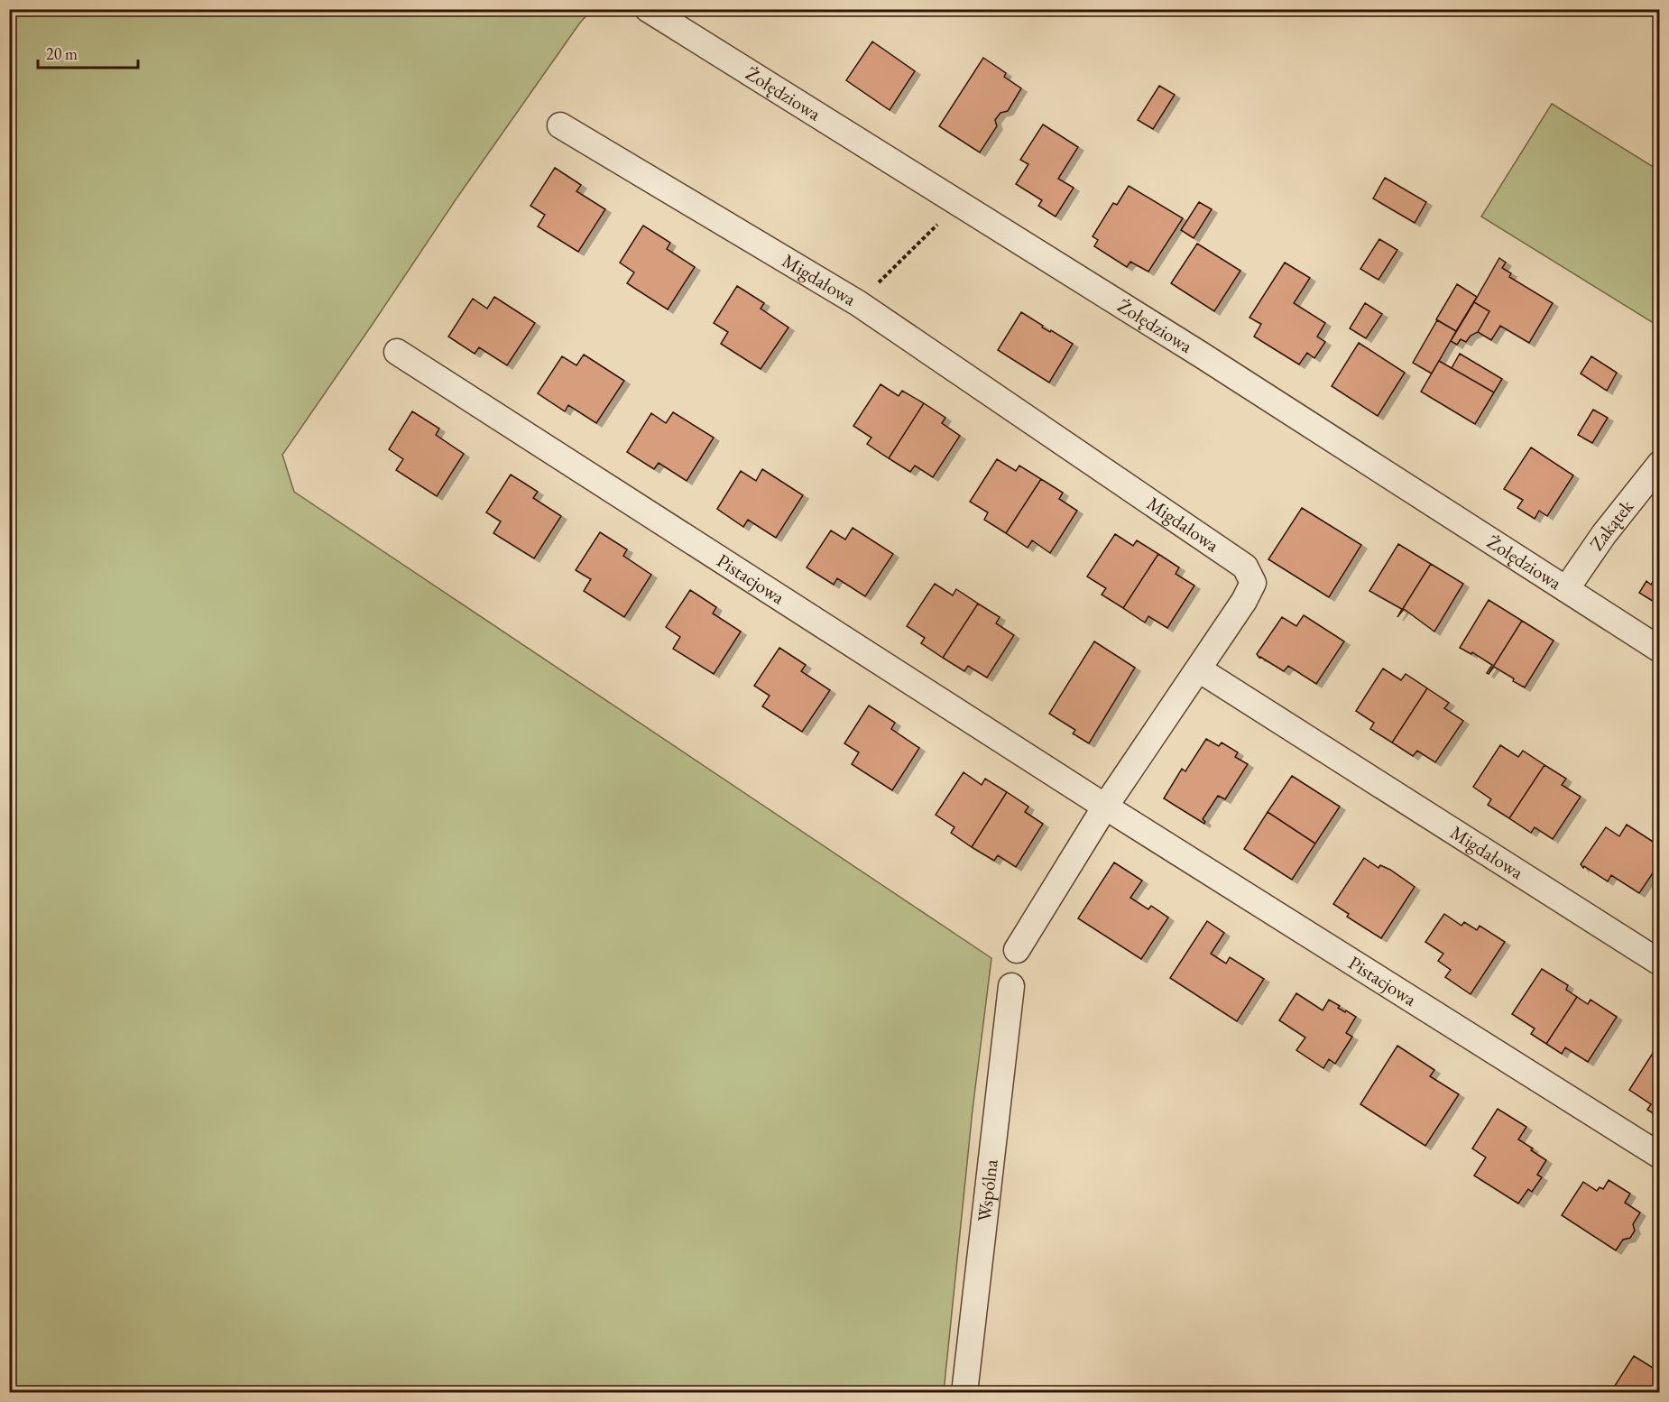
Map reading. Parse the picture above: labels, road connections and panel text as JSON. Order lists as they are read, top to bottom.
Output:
{
  "streets": {
    "street": [
      "Żołędziowa",
      "Migdałowa",
      "Zakątek",
      "Pistacjowa",
      "Wspólna"
    ]
  },
  "crossings": [
    ["Żołędziowa", "Zakątek"]
  ],
  "scale_bar": "20 m"
}
